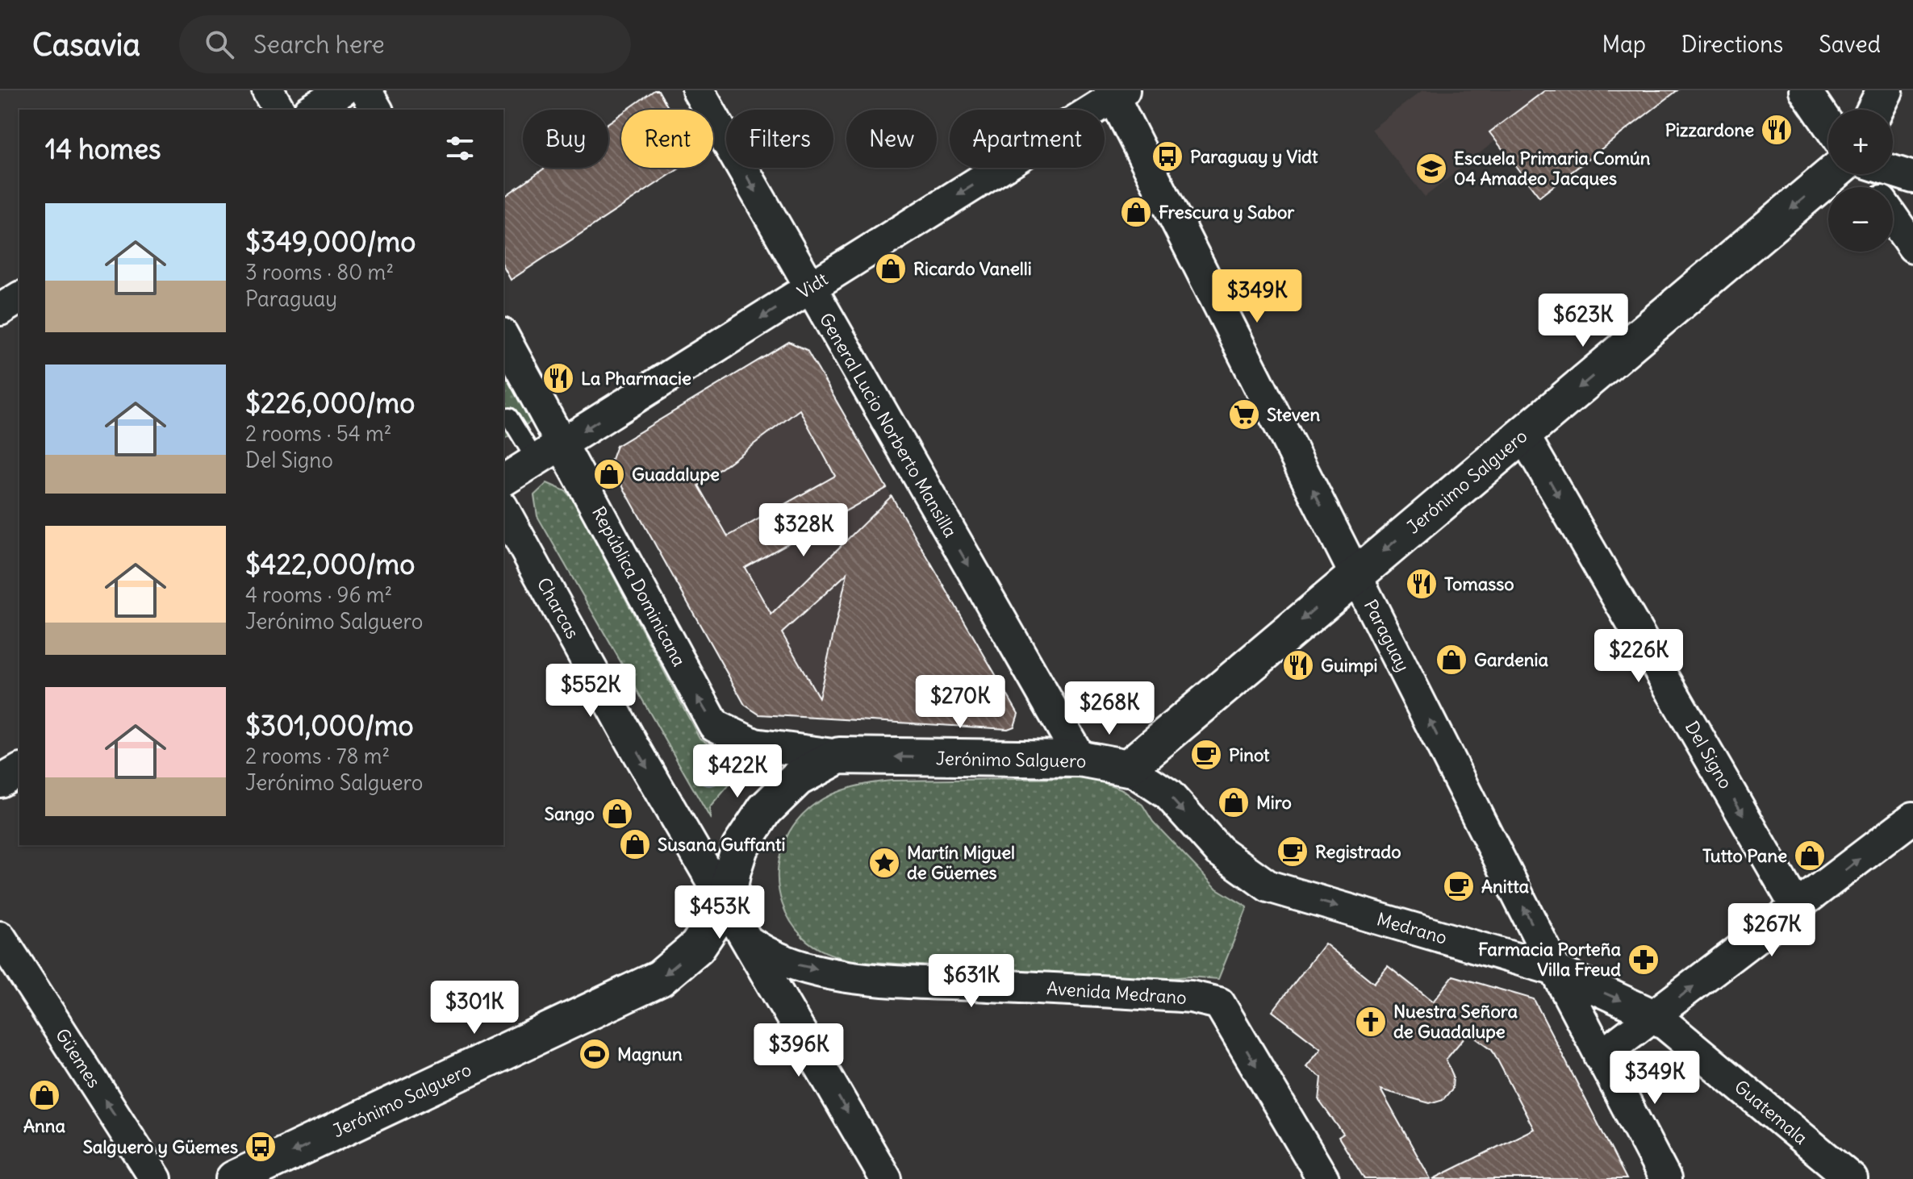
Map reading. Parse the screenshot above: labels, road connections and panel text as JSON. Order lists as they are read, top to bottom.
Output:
{
  "streets": {
    "street": [
      "Vidt",
      "General Lucio Norberto Mansilla",
      "Jerónimo Salguero",
      "República Dominicana",
      "Charcas",
      "Paraguay",
      "Del Signo",
      "Medrano",
      "Avenida Medrano",
      "Güemes",
      "Guatemala"
    ]
  },
  "crossings": [
    ["Vidt", "General Lucio Norberto Mansilla"],
    ["Vidt", "República Dominicana"],
    ["Vidt", "Paraguay"],
    ["General Lucio Norberto Mansilla", "Jerónimo Salguero"],
    ["Jerónimo Salguero", "República Dominicana"],
    ["Jerónimo Salguero", "Charcas"],
    ["Jerónimo Salguero", "Paraguay"],
    ["Jerónimo Salguero", "Del Signo"],
    ["Jerónimo Salguero", "Medrano"],
    ["Charcas", "Avenida Medrano"],
    ["Paraguay", "Medrano"],
    ["Paraguay", "Guatemala"],
    ["Medrano", "Guatemala"]
  ],
  "one_way": [
    "Vidt",
    "General Lucio Norberto Mansilla",
    "Jerónimo Salguero",
    "República Dominicana",
    "Charcas",
    "Paraguay",
    "Del Signo",
    "Medrano",
    "Avenida Medrano",
    "Güemes"
  ],
  "places": {
    "restaurant": [
      "Pizzardone",
      "La Pharmacie",
      "Tomasso",
      "Guimpi"
    ],
    "bus stop": ["Paraguay y Vidt", "Salguero y Güemes"],
    "school or university": ["Escuela Primaria Común 04 Amadeo Jacques"],
    "shop": [
      "Frescura y Sabor",
      "Ricardo Vanelli",
      "Guadalupe",
      "Gardenia",
      "Miro",
      "Sango",
      "Susana Guffanti",
      "Tutto Pane",
      "Anna"
    ],
    "supermarket": ["Steven"],
    "cafe": ["Pinot", "Registrado", "Anitta"],
    "place": ["Martín Miguel de Güemes"],
    "pharmacy": ["Farmacia Porteña Villa Freud"],
    "church": ["Nuestra Señora de Guadalupe"],
    "sports": ["Magnun"]
  },
  "page": {
    "header": "Casavia",
    "search": "Search here",
    "nav": ["Map", "Directions", "Saved"],
    "map_buttons": ["+", "−"],
    "chip": [
      "Buy",
      "Rent",
      "Filters",
      "New",
      "Apartment"
    ],
    "heading": "14 homes",
    "list": [
      {
        "name": "$349,000/mo",
        "note": "3 rooms · 80 m² · Paraguay"
      },
      {
        "name": "$226,000/mo",
        "note": "2 rooms · 54 m² · Del Signo"
      },
      {
        "name": "$422,000/mo",
        "note": "4 rooms · 96 m² · Jerónimo Salguero"
      },
      {
        "name": "$301,000/mo",
        "note": "2 rooms · 78 m² · Jerónimo Salguero"
      }
    ],
    "price": [
      "$349K",
      "$623K",
      "$328K",
      "$226K",
      "$552K",
      "$270K",
      "$268K",
      "$422K",
      "$453K",
      "$267K",
      "$631K",
      "$301K",
      "$396K",
      "$349K"
    ]
  }
}
